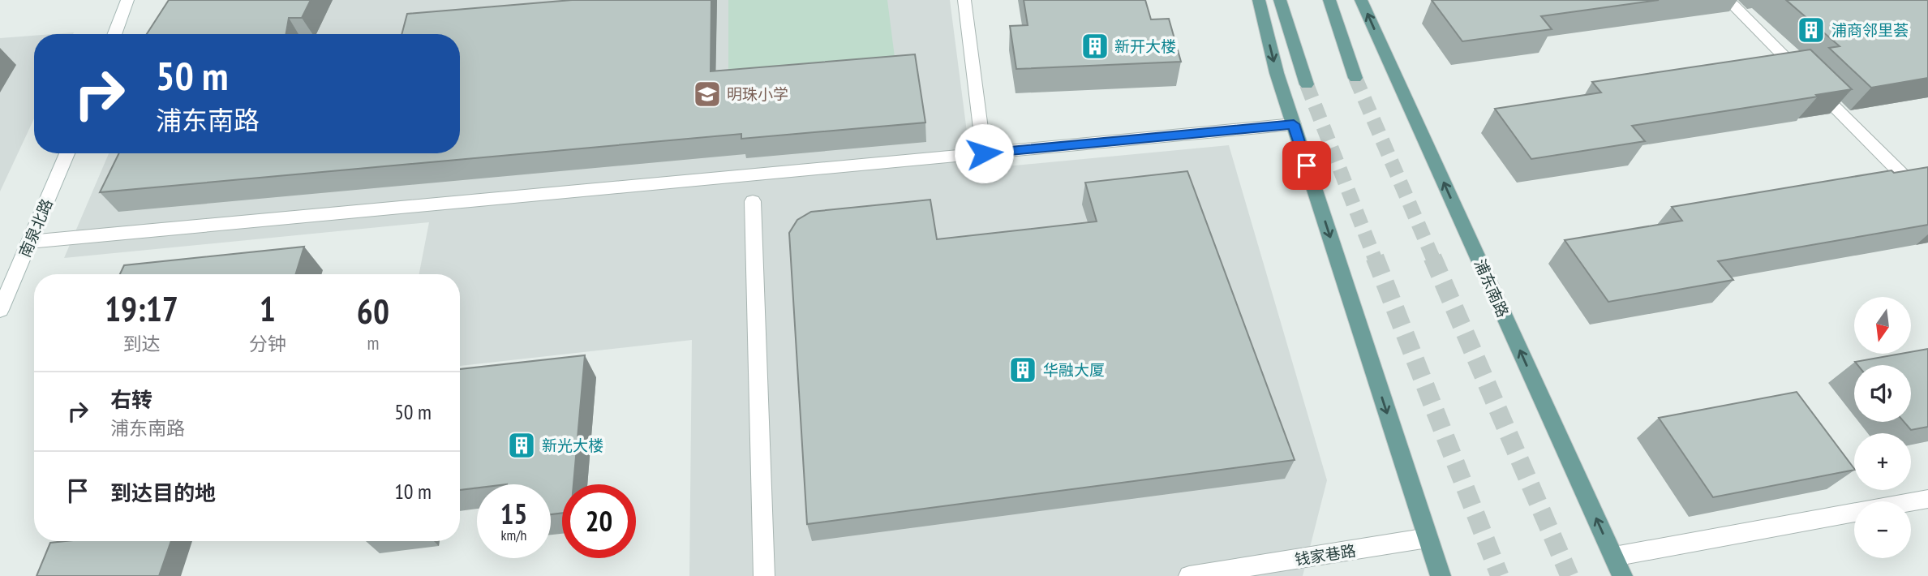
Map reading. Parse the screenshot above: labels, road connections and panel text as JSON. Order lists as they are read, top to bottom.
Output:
{
  "streets": {
    "main road": ["浦东南路"],
    "street": ["南泉北路", "钱家巷路"]
  },
  "places": {
    "building": [
      "浦商邻里荟",
      "新开大楼",
      "华融大厦",
      "新光大楼"
    ],
    "school or university": ["明珠小学"]
  },
  "north": "bottom",
  "page": {
    "turn": ["50 m", "浦东南路"],
    "eta": [
      "19:17",
      "到达",
      "1",
      "分钟",
      "60",
      "m"
    ],
    "map_buttons": ["+", "−"],
    "list": [
      {
        "name": "右转",
        "note": "浦东南路",
        "value": "50 m"
      },
      {
        "name": "到达目的地",
        "value": "10 m"
      }
    ],
    "speed": "15 km/h",
    "limit": "20"
  }
}
